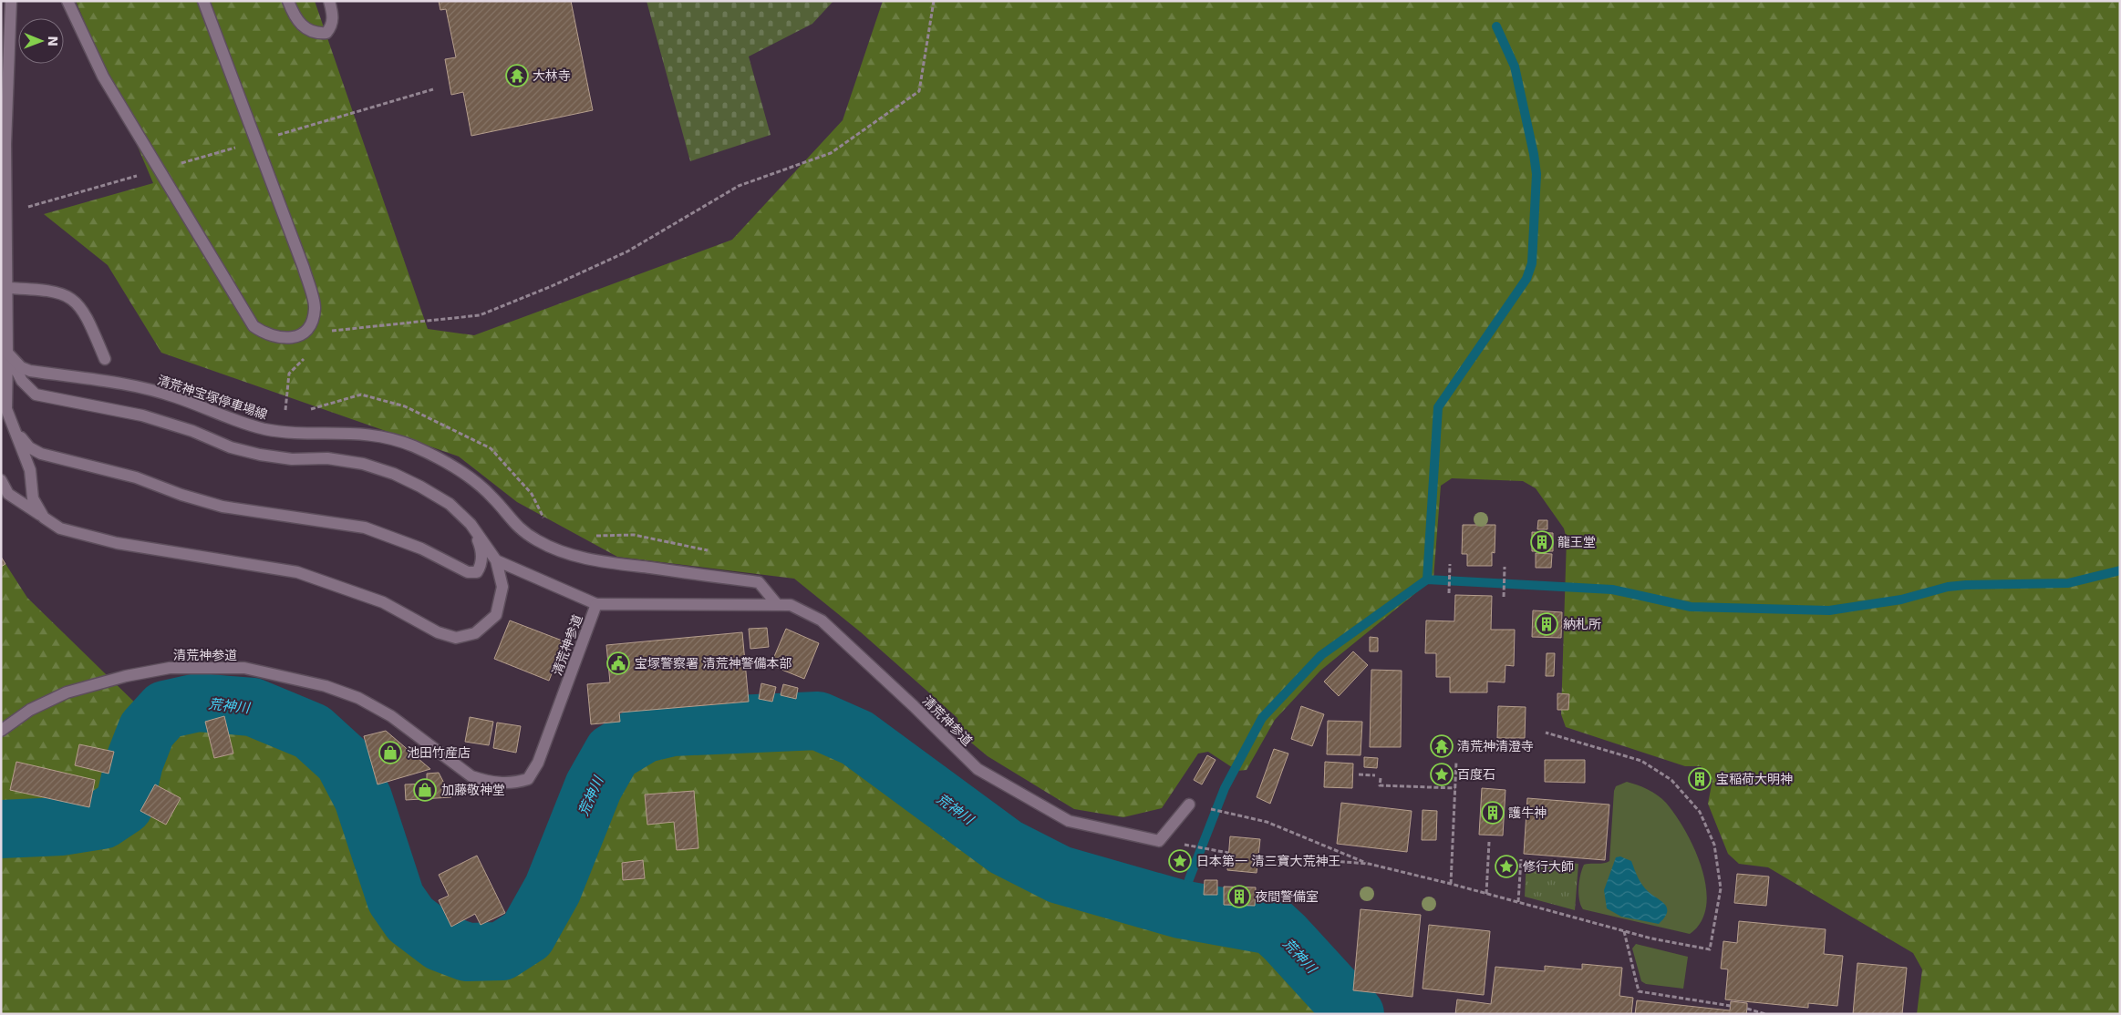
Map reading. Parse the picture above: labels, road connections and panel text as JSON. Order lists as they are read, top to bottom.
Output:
{
  "streets": {
    "street": ["清荒神宝塚停車場線", "清荒神参道"]
  },
  "crossings": [
    ["清荒神宝塚停車場線", "清荒神参道"]
  ],
  "water": ["荒神川"],
  "places": {
    "temple": ["大林寺", "清荒神清澄寺"],
    "building": [
      "龍王堂",
      "納札所",
      "宝稲荷大明神",
      "護牛神",
      "夜間警備室"
    ],
    "public building": ["宝塚警察署 清荒神警備本部"],
    "shop": ["池田竹産店", "加藤敬神堂"],
    "place": ["百度石", "日本第一 清三寶大荒神王", "修行大師"]
  },
  "north": "right"
}
